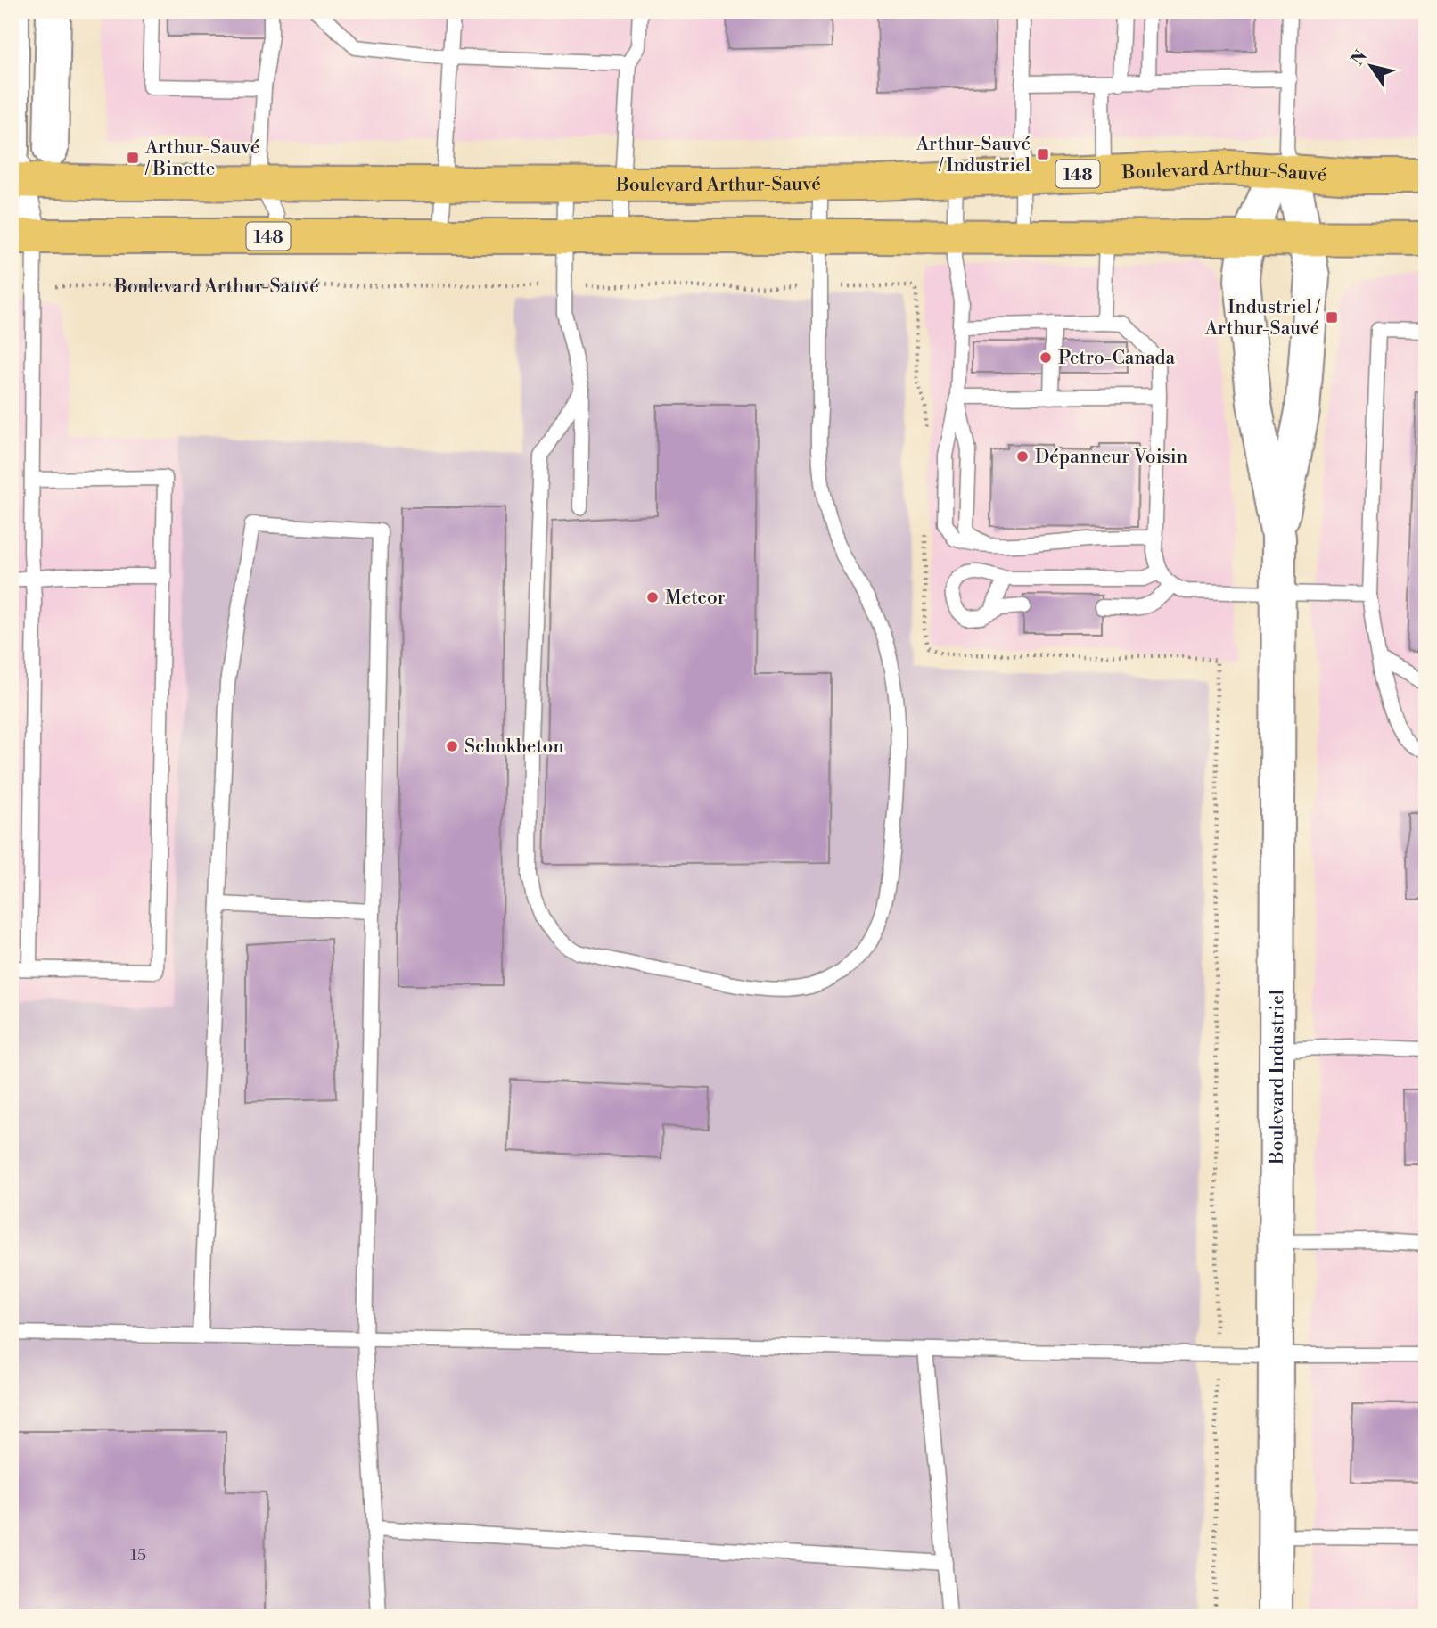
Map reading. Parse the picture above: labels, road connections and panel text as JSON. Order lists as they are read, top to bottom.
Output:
{
  "streets": {
    "main road": ["148", "Boulevard Arthur-Sauvé"],
    "street": ["Boulevard Industriel"]
  },
  "crossings": [
    ["148", "Boulevard Industriel"],
    ["Boulevard Arthur-Sauvé", "Boulevard Industriel"]
  ],
  "places": {
    "transit": ["Arthur-Sauvé / Industriel", "Arthur-Sauvé / Binette", "Industriel / Arthur-Sauvé"],
    "other": [
      "Petro-Canada",
      "Dépanneur Voisin",
      "Metcor",
      "Schokbeton"
    ]
  },
  "house_numbers": ["15"],
  "north": "top left"
}
